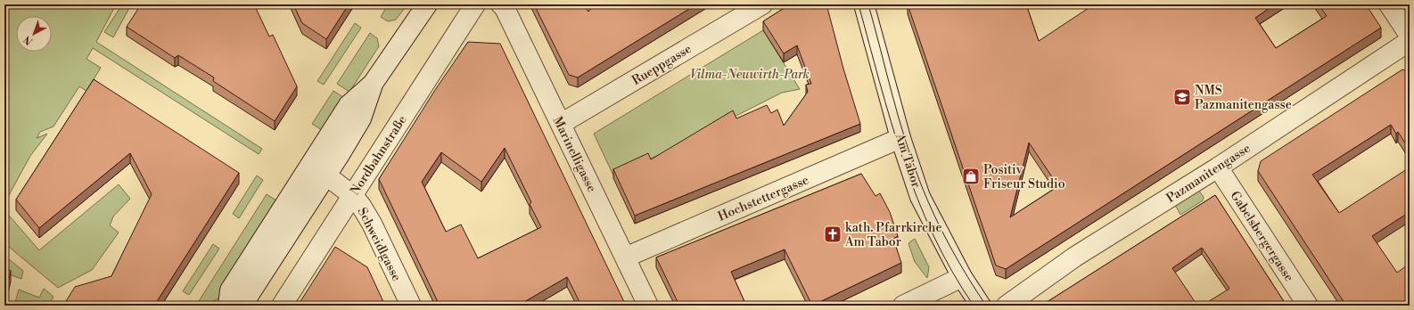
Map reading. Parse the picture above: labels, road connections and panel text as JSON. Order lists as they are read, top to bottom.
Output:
{
  "streets": {
    "street": [
      "Rueppgasse",
      "Marinelligasse",
      "Nordbahnstraße",
      "Am Tabor",
      "Pazmanitengasse",
      "Hochstettergasse",
      "Gabelsbergergasse",
      "Schweidlgasse"
    ]
  },
  "crossings": [
    ["Rueppgasse", "Marinelligasse"],
    ["Marinelligasse", "Hochstettergasse"],
    ["Nordbahnstraße", "Schweidlgasse"],
    ["Am Tabor", "Hochstettergasse"],
    ["Pazmanitengasse", "Gabelsbergergasse"]
  ],
  "parks": ["Vilma-Neuwirth-Park"],
  "places": {
    "school or university": ["NMS Pazmanitengasse"],
    "shop": ["Positiv Friseur Studio"],
    "church": ["kath. Pfarrkirche Am Tabor"]
  },
  "north": "bottom left"
}
